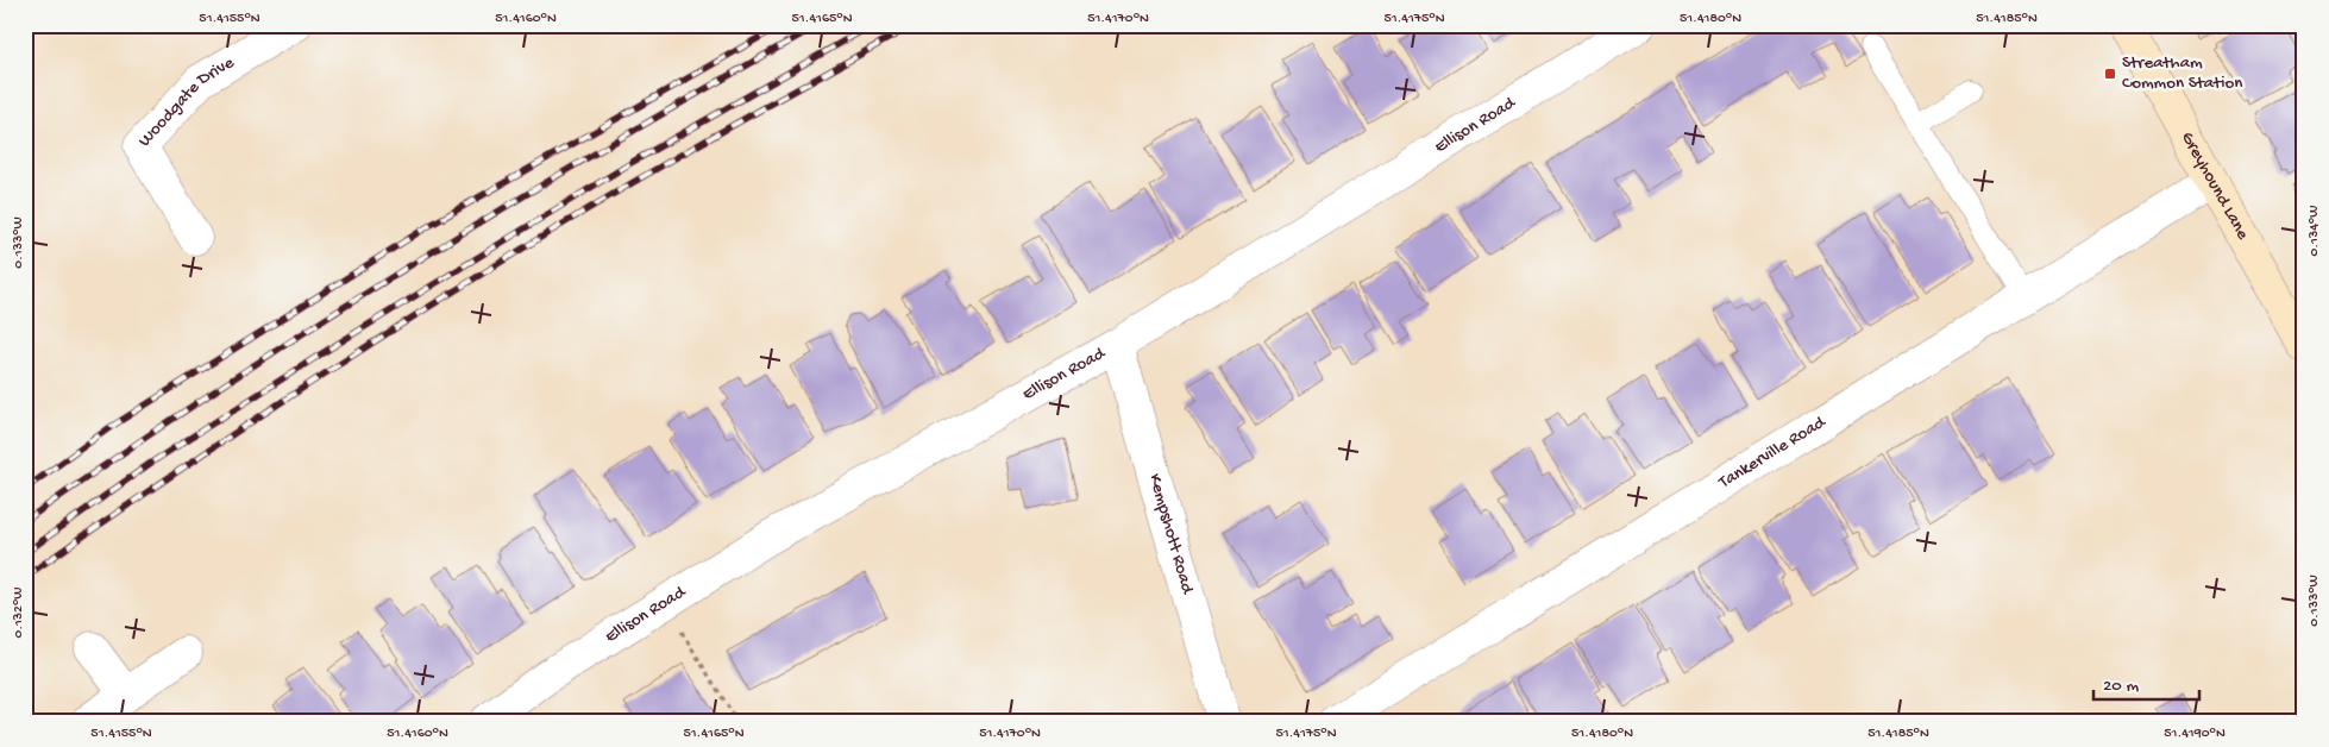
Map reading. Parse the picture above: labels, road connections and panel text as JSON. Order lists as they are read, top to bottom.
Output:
{
  "streets": {
    "main road": ["Greyhound Lane"],
    "street": [
      "Woodgate Drive",
      "Ellison Road",
      "Tankerville Road",
      "Kempshott Road"
    ]
  },
  "crossings": [
    ["Ellison Road", "Kempshott Road"],
    ["Greyhound Lane", "Tankerville Road"]
  ],
  "places": {
    "transit": ["Streatham Common Station"]
  },
  "scale_bar": "20 m",
  "coordinates": [
    "51.4155°N",
    "51.4160°N",
    "51.4165°N",
    "51.4170°N",
    "51.4175°N",
    "51.4180°N",
    "51.4185°N",
    "0.134°W",
    "0.133°W",
    "0.132°W",
    "51.4190°N"
  ]
}
